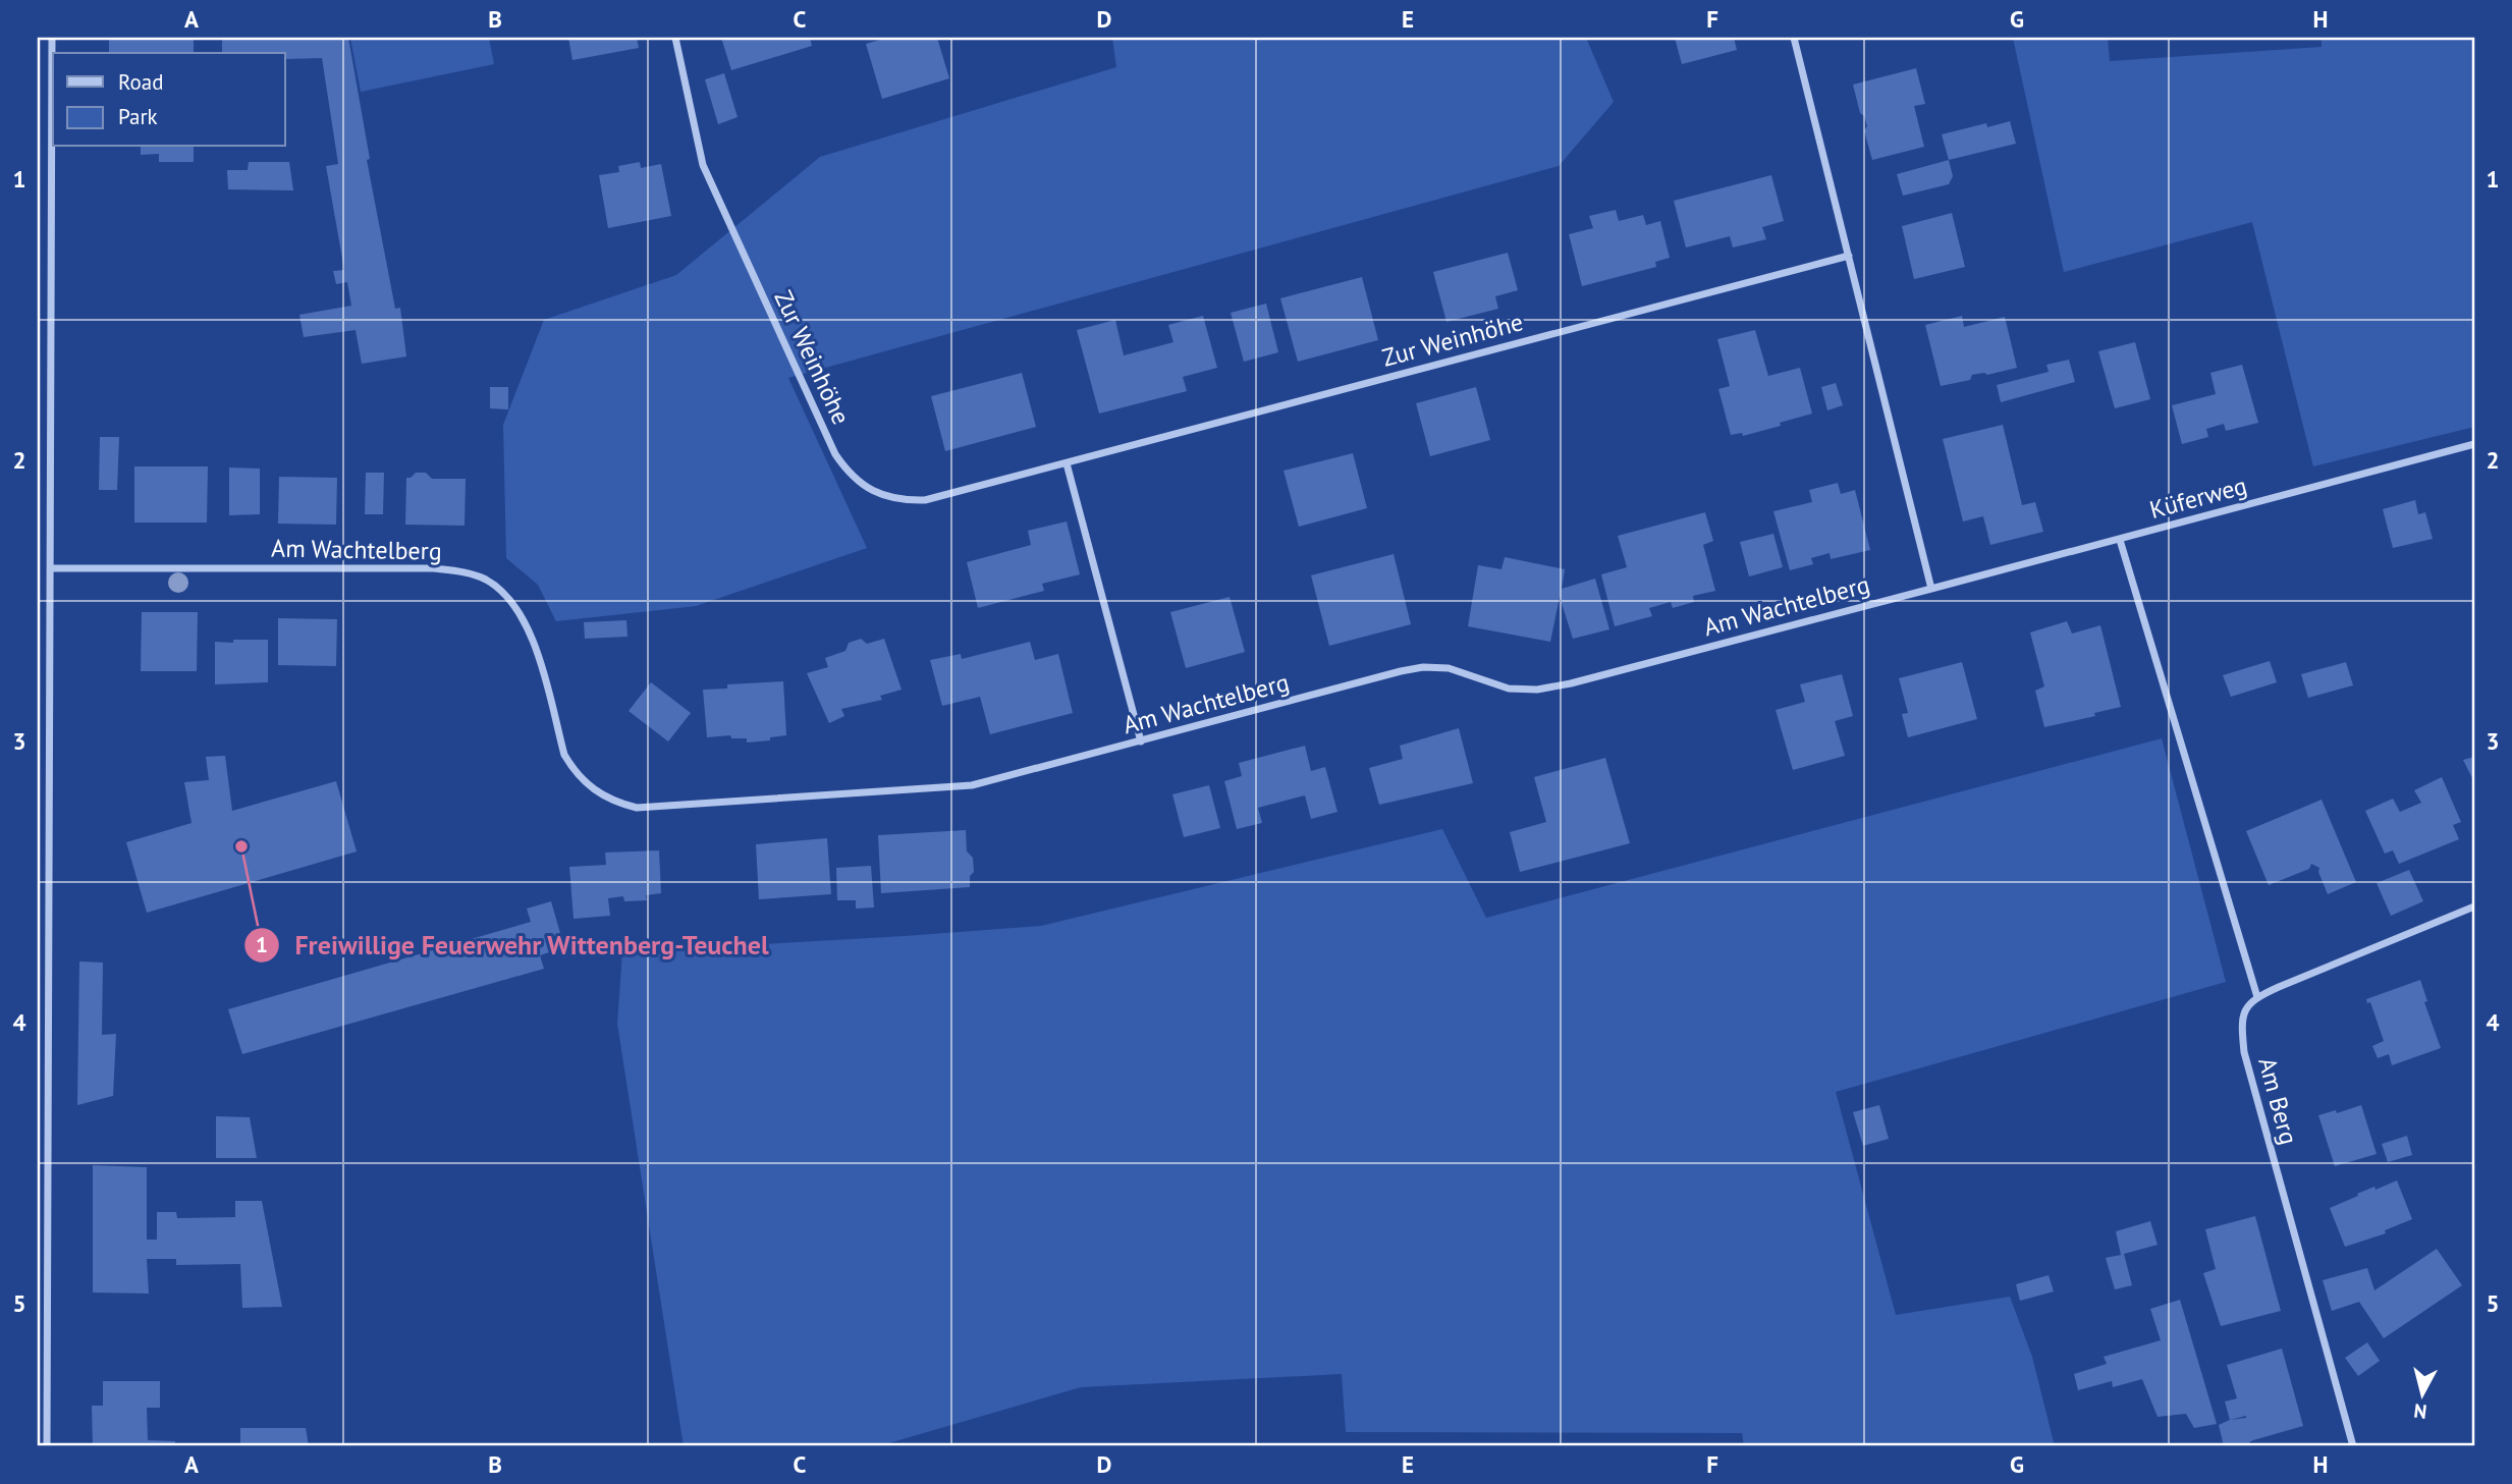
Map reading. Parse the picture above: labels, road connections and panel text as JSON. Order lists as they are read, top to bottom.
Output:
{
  "streets": {
    "street": [
      "Zur Weinhöhe",
      "Küferweg",
      "Am Wachtelberg",
      "Am Berg"
    ]
  },
  "crossings": [
    ["Küferweg", "Am Wachtelberg"]
  ],
  "places": ["Freiwillige Feuerwehr Wittenberg-Teuchel"],
  "legend": ["Road", "Park"],
  "north": "bottom",
  "grid": {
    "columns": [
      "A",
      "B",
      "C",
      "D",
      "E",
      "F",
      "G",
      "H"
    ],
    "rows": [
      "1",
      "2",
      "3",
      "4",
      "5"
    ]
  }
}
